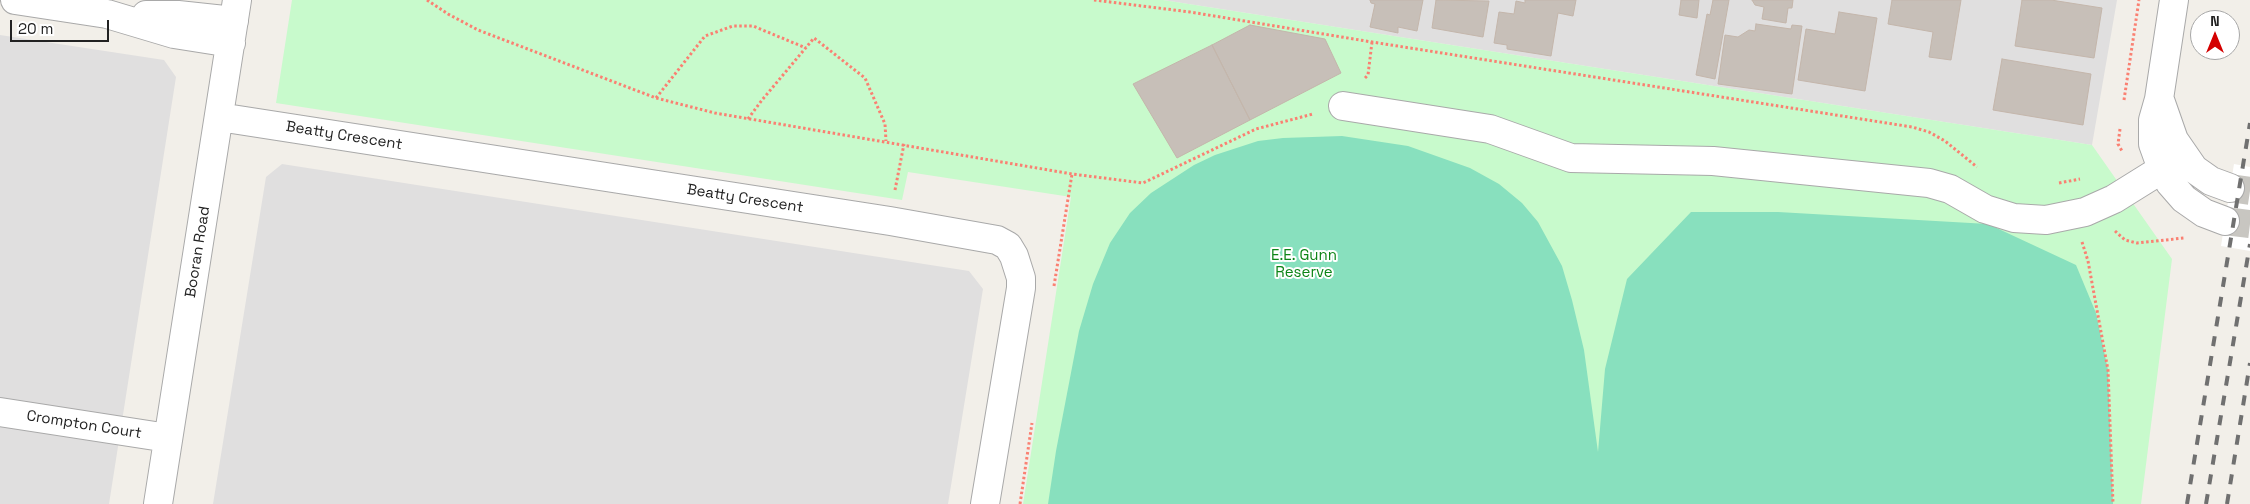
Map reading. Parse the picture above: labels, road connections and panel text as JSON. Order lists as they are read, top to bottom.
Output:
{
  "streets": {
    "street": ["Beatty Crescent", "Booran Road", "Crompton Court"]
  },
  "crossings": [
    ["Beatty Crescent", "Booran Road"],
    ["Booran Road", "Crompton Court"]
  ],
  "parks": ["E.E. Gunn Reserve"],
  "scale_bar": "20 m",
  "north": "top"
}
